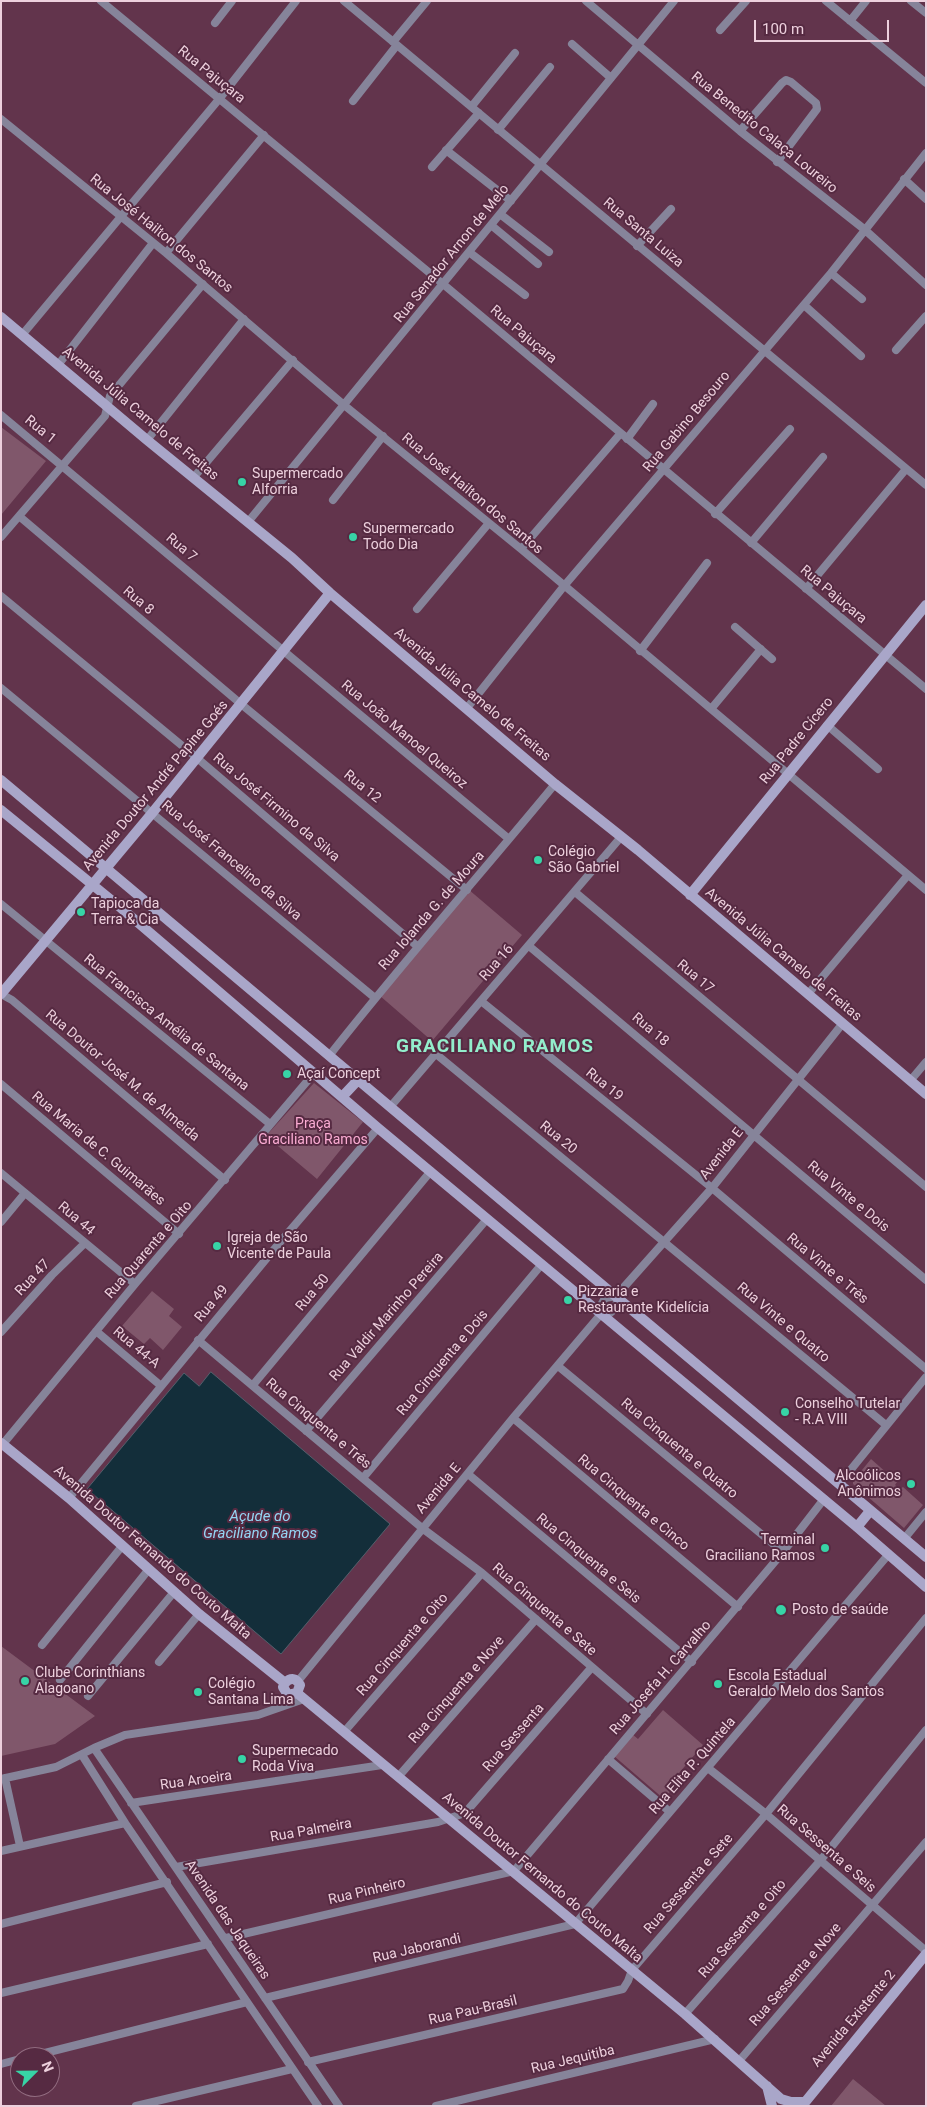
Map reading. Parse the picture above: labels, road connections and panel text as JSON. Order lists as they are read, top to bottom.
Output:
{
  "streets": {
    "street": [
      "Rua Pajuçara",
      "Rua Benedito Calaça Loureiro",
      "Rua Santa Luiza",
      "Rua José Hailton dos Santos",
      "Rua Senador Arnon de Melo",
      "Avenida Júlia Camelo de Freitas",
      "Rua Gabino Besouro",
      "Rua 1",
      "Rua 7",
      "Rua 8",
      "Rua João Manoel Queiroz",
      "Rua Padre Cícero",
      "Avenida Doutor André Papine Goés",
      "Rua 12",
      "Rua José Firmino da Silva",
      "Rua José Francelino da Silva",
      "Rua Iolanda G. de Moura",
      "Rua 16",
      "Rua 17",
      "Rua Francisca Amélia de Santana",
      "Rua 18",
      "Rua Doutor José M. de Almeida",
      "Rua 19",
      "Rua 20",
      "Rua Maria de C. Guimarães",
      "Avenida E",
      "Rua Vinte e Dois",
      "Rua 44",
      "Rua Quarenta e Oito",
      "Rua Vinte e Três",
      "Rua 47",
      "Rua 50",
      "Rua 49",
      "Rua Valdir Marinho Pereira",
      "Rua Vinte e Quatro",
      "Rua 44-A",
      "Rua Cinquenta e Dois",
      "Rua Cinquenta e Três",
      "Rua Cinquenta e Quatro",
      "Rua Cinquenta e Cinco",
      "Avenida Doutor Fernando do Couto Malta",
      "Rua Cinquenta e Seis",
      "Rua Cinquenta e Sete",
      "Rua Cinquenta e Oito",
      "Rua Josefa H. Carvalho",
      "Rua Cinquenta e Nove",
      "Rua Sessenta",
      "Rua Elita P. Quintela",
      "Rua Aroeira",
      "Rua Palmeira",
      "Rua Sessenta e Seis",
      "Rua Sessenta e Sete",
      "Rua Pinheiro",
      "Avenida das Jaqueiras",
      "Rua Sessenta e Oito",
      "Rua Jaborandi",
      "Rua Sessenta e Nove",
      "Rua Pau-Brasil",
      "Avenida Existente 2",
      "Rua Jequitiba"
    ]
  },
  "crossings": [
    ["Rua Pajuçara", "Rua Senador Arnon de Melo"],
    ["Rua Pajuçara", "Rua Gabino Besouro"],
    ["Rua Pajuçara", "Rua Padre Cícero"],
    ["Rua Benedito Calaça Loureiro", "Rua Senador Arnon de Melo"],
    ["Rua Benedito Calaça Loureiro", "Rua Gabino Besouro"],
    ["Rua Santa Luiza", "Rua Senador Arnon de Melo"],
    ["Rua Santa Luiza", "Rua Gabino Besouro"],
    ["Rua José Hailton dos Santos", "Rua Senador Arnon de Melo"],
    ["Rua José Hailton dos Santos", "Rua Gabino Besouro"],
    ["Rua José Hailton dos Santos", "Rua Padre Cícero"],
    ["Rua Senador Arnon de Melo", "Avenida Júlia Camelo de Freitas"],
    ["Avenida Júlia Camelo de Freitas", "Rua Gabino Besouro"],
    ["Avenida Júlia Camelo de Freitas", "Rua Padre Cícero"],
    ["Avenida Júlia Camelo de Freitas", "Avenida Doutor André Papine Goés"],
    ["Avenida Júlia Camelo de Freitas", "Rua Iolanda G. de Moura"],
    ["Avenida Júlia Camelo de Freitas", "Rua 16"],
    ["Avenida Júlia Camelo de Freitas", "Avenida E"],
    ["Rua 1", "Rua 7"],
    ["Rua 7", "Rua João Manoel Queiroz"],
    ["Rua 7", "Avenida Doutor André Papine Goés"],
    ["Rua 8", "Avenida Doutor André Papine Goés"],
    ["Rua 8", "Rua 12"],
    ["Rua João Manoel Queiroz", "Avenida Doutor André Papine Goés"],
    ["Rua João Manoel Queiroz", "Rua Iolanda G. de Moura"],
    ["Avenida Doutor André Papine Goés", "Rua 12"],
    ["Avenida Doutor André Papine Goés", "Rua José Firmino da Silva"],
    ["Avenida Doutor André Papine Goés", "Rua José Francelino da Silva"],
    ["Avenida Doutor André Papine Goés", "Rua Francisca Amélia de Santana"],
    ["Avenida Doutor André Papine Goés", "Rua Doutor José M. de Almeida"],
    ["Rua 12", "Rua Iolanda G. de Moura"],
    ["Rua José Firmino da Silva", "Rua Iolanda G. de Moura"],
    ["Rua José Francelino da Silva", "Rua Iolanda G. de Moura"],
    ["Rua 16", "Rua 17"],
    ["Rua 16", "Rua 18"],
    ["Rua 16", "Rua 19"],
    ["Rua 16", "Rua 20"],
    ["Rua 17", "Avenida E"],
    ["Rua Francisca Amélia de Santana", "Rua Quarenta e Oito"],
    ["Rua 18", "Avenida E"],
    ["Rua 18", "Rua Vinte e Dois"],
    ["Rua Doutor José M. de Almeida", "Rua Quarenta e Oito"],
    ["Rua 19", "Avenida E"],
    ["Rua 19", "Rua Vinte e Três"],
    ["Rua 20", "Avenida E"],
    ["Rua 20", "Rua Vinte e Quatro"],
    ["Rua Maria de C. Guimarães", "Rua Quarenta e Oito"],
    ["Avenida E", "Rua Vinte e Dois"],
    ["Avenida E", "Rua Vinte e Três"],
    ["Avenida E", "Rua Vinte e Quatro"],
    ["Avenida E", "Rua Cinquenta e Três"],
    ["Avenida E", "Rua Cinquenta e Quatro"],
    ["Avenida E", "Rua Cinquenta e Cinco"],
    ["Avenida E", "Avenida Doutor Fernando do Couto Malta"],
    ["Avenida E", "Rua Cinquenta e Seis"],
    ["Avenida E", "Rua Cinquenta e Sete"],
    ["Rua 44", "Rua Quarenta e Oito"],
    ["Rua 44", "Rua 47"],
    ["Rua Quarenta e Oito", "Rua 44-A"],
    ["Rua Quarenta e Oito", "Avenida Doutor Fernando do Couto Malta"],
    ["Rua 50", "Rua Cinquenta e Três"],
    ["Rua 49", "Rua 44-A"],
    ["Rua 49", "Rua Cinquenta e Três"],
    ["Rua 49", "Avenida Doutor Fernando do Couto Malta"],
    ["Rua Valdir Marinho Pereira", "Rua Cinquenta e Três"],
    ["Rua Cinquenta e Dois", "Rua Cinquenta e Três"],
    ["Rua Cinquenta e Três", "Rua Cinquenta e Sete"],
    ["Rua Cinquenta e Quatro", "Rua Josefa H. Carvalho"],
    ["Rua Cinquenta e Cinco", "Rua Josefa H. Carvalho"],
    ["Avenida Doutor Fernando do Couto Malta", "Rua Cinquenta e Oito"],
    ["Avenida Doutor Fernando do Couto Malta", "Rua Josefa H. Carvalho"],
    ["Avenida Doutor Fernando do Couto Malta", "Rua Cinquenta e Nove"],
    ["Avenida Doutor Fernando do Couto Malta", "Rua Sessenta"],
    ["Avenida Doutor Fernando do Couto Malta", "Rua Elita P. Quintela"],
    ["Avenida Doutor Fernando do Couto Malta", "Rua Aroeira"],
    ["Avenida Doutor Fernando do Couto Malta", "Rua Palmeira"],
    ["Avenida Doutor Fernando do Couto Malta", "Rua Sessenta e Sete"],
    ["Avenida Doutor Fernando do Couto Malta", "Rua Pinheiro"],
    ["Avenida Doutor Fernando do Couto Malta", "Rua Sessenta e Oito"],
    ["Avenida Doutor Fernando do Couto Malta", "Rua Jaborandi"],
    ["Avenida Doutor Fernando do Couto Malta", "Rua Sessenta e Nove"],
    ["Avenida Doutor Fernando do Couto Malta", "Rua Pau-Brasil"],
    ["Avenida Doutor Fernando do Couto Malta", "Avenida Existente 2"],
    ["Avenida Doutor Fernando do Couto Malta", "Rua Jequitiba"],
    ["Rua Cinquenta e Seis", "Rua Josefa H. Carvalho"],
    ["Rua Cinquenta e Sete", "Rua Cinquenta e Oito"],
    ["Rua Cinquenta e Sete", "Rua Josefa H. Carvalho"],
    ["Rua Cinquenta e Sete", "Rua Cinquenta e Nove"],
    ["Rua Cinquenta e Sete", "Rua Sessenta"],
    ["Rua Josefa H. Carvalho", "Rua Pinheiro"],
    ["Rua Sessenta", "Rua Palmeira"],
    ["Rua Elita P. Quintela", "Rua Sessenta e Seis"],
    ["Rua Elita P. Quintela", "Rua Jaborandi"],
    ["Rua Aroeira", "Avenida das Jaqueiras"],
    ["Rua Palmeira", "Avenida das Jaqueiras"],
    ["Rua Sessenta e Seis", "Rua Sessenta e Sete"],
    ["Rua Sessenta e Seis", "Rua Sessenta e Oito"],
    ["Rua Sessenta e Seis", "Rua Sessenta e Nove"],
    ["Rua Sessenta e Sete", "Rua Pau-Brasil"],
    ["Rua Pinheiro", "Avenida das Jaqueiras"],
    ["Avenida das Jaqueiras", "Rua Jaborandi"],
    ["Avenida das Jaqueiras", "Rua Pau-Brasil"]
  ],
  "districts": ["GRACILIANO RAMOS"],
  "water": ["Açude do Graciliano Ramos"],
  "parks": ["Praça Graciliano Ramos"],
  "places": [
    "Supermercado Alforria",
    "Supermercado Todo Dia",
    "Colégio São Gabriel",
    "Tapioca da Terra & Cia",
    "Açaí Concept",
    "Igreja de São Vicente de Paula",
    "Pizzaria e Restaurante Kidelícia",
    "Conselho Tutelar - R.A VIII",
    "Alcoólicos Anônimos",
    "Terminal Graciliano Ramos",
    "Posto de saúde",
    "Clube Corinthians Alagoano",
    "Escola Estadual Geraldo Melo dos Santos",
    "Colégio Santana Lima",
    "Supermecado Roda Viva"
  ],
  "scale_bar": "100 m",
  "north": "top right"
}
